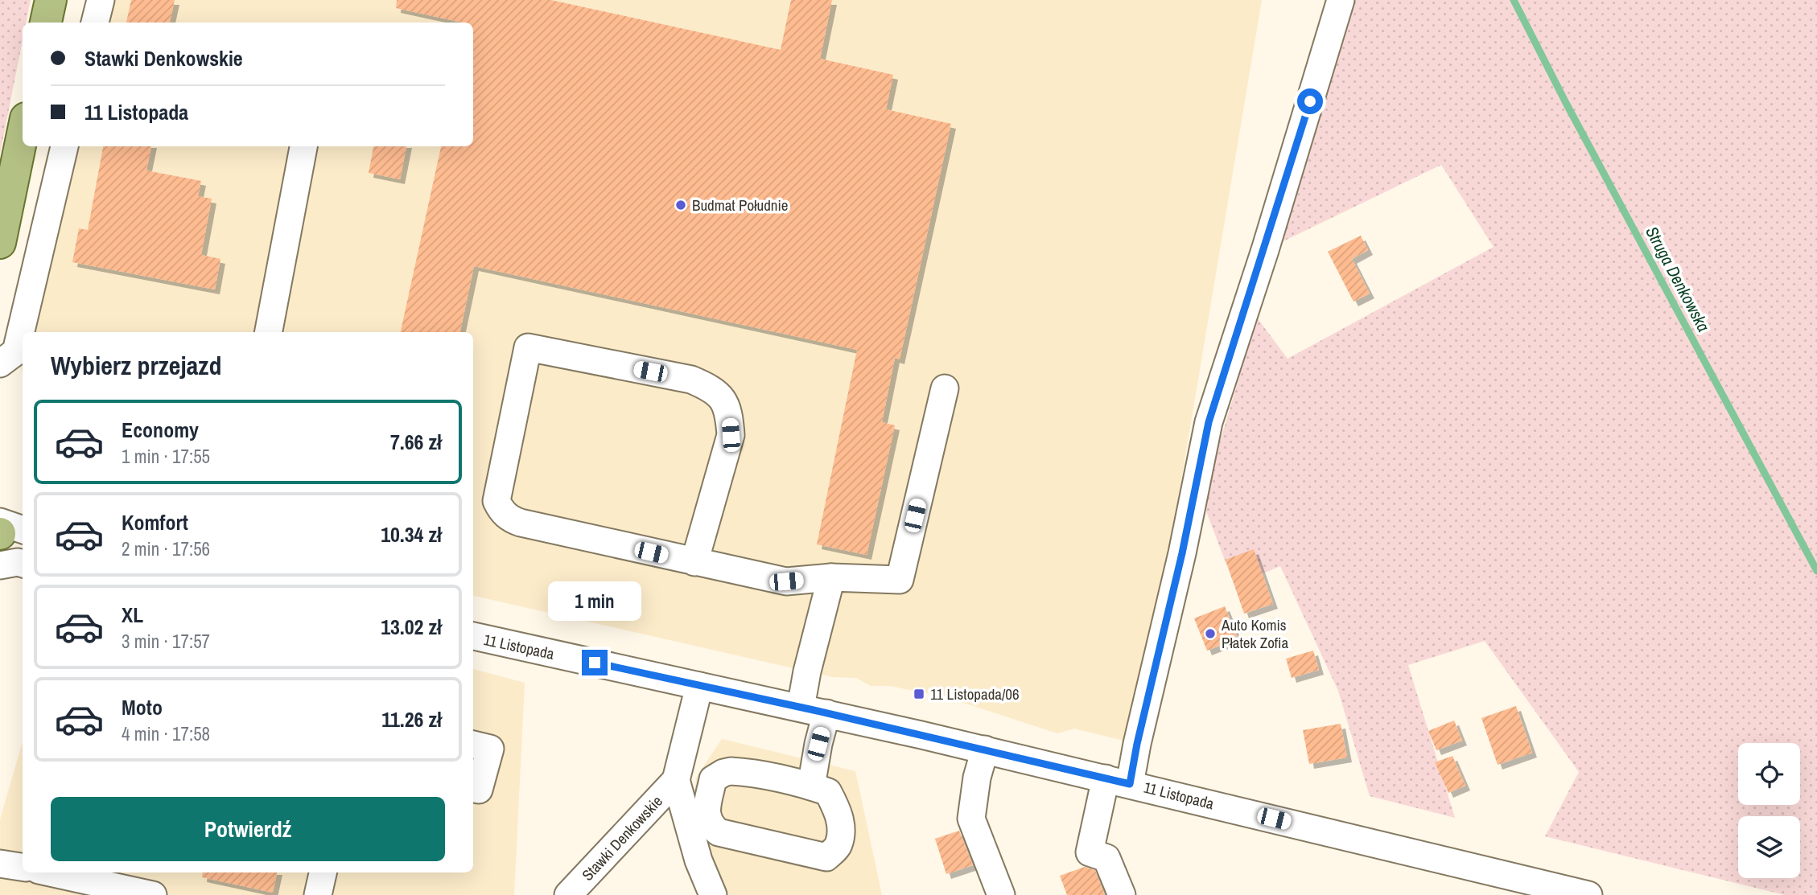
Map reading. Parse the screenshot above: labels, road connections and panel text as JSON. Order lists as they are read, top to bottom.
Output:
{
  "streets": {
    "street": ["11 Listopada", "Stawki Denkowskie"]
  },
  "crossings": [
    ["11 Listopada", "Stawki Denkowskie"]
  ],
  "water": ["Struga Denkowska"],
  "places": {
    "other": ["Budmat Południe", "Auto Komis Płatek Zofia"],
    "transit": ["11 Listopada/06"]
  },
  "page": {
    "banner": ["Stawki Denkowskie", "11 Listopada"],
    "heading": "Wybierz przejazd",
    "list": [
      {
        "name": "Economy",
        "note": "1 min · 17:55",
        "value": "7.66 zł"
      },
      {
        "name": "Komfort",
        "note": "2 min · 17:56",
        "value": "10.34 zł"
      },
      {
        "name": "XL",
        "note": "3 min · 17:57",
        "value": "13.02 zł"
      },
      {
        "name": "Moto",
        "note": "4 min · 17:58",
        "value": "11.26 zł"
      }
    ],
    "bubble": "1 min",
    "buttons": "Potwierdź"
  }
}
